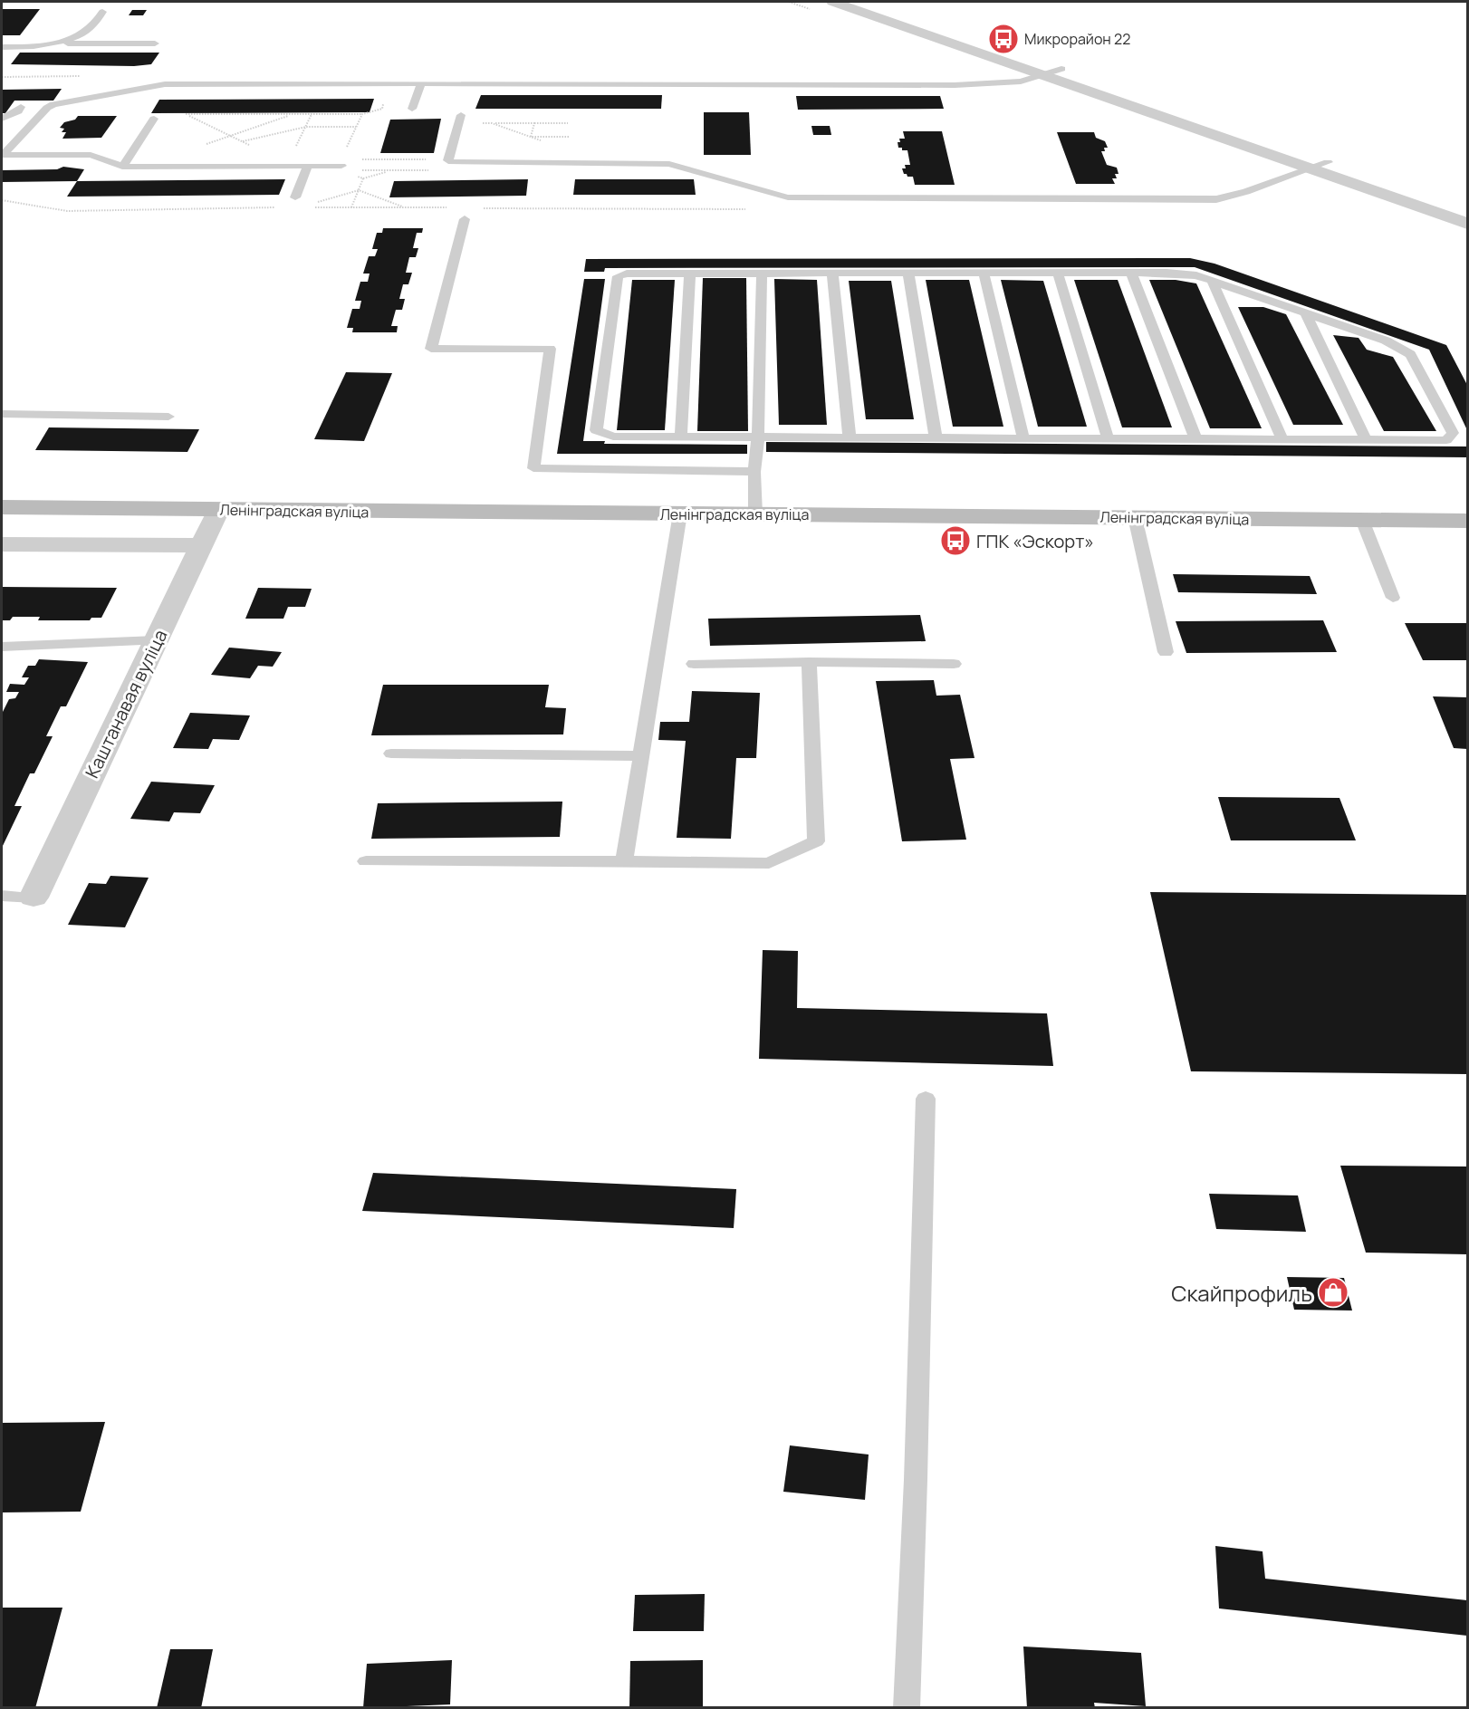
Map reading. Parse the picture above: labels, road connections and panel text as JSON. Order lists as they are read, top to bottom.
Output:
{
  "streets": {
    "main road": ["Ленінградская вуліца"],
    "street": ["Каштанавая вуліца"]
  },
  "crossings": [
    ["Ленінградская вуліца", "Каштанавая вуліца"]
  ],
  "places": {
    "bus stop": ["Микрорайон 22", "ГПК «Эскорт»"],
    "shop": ["Скайпрофиль"]
  }
}
